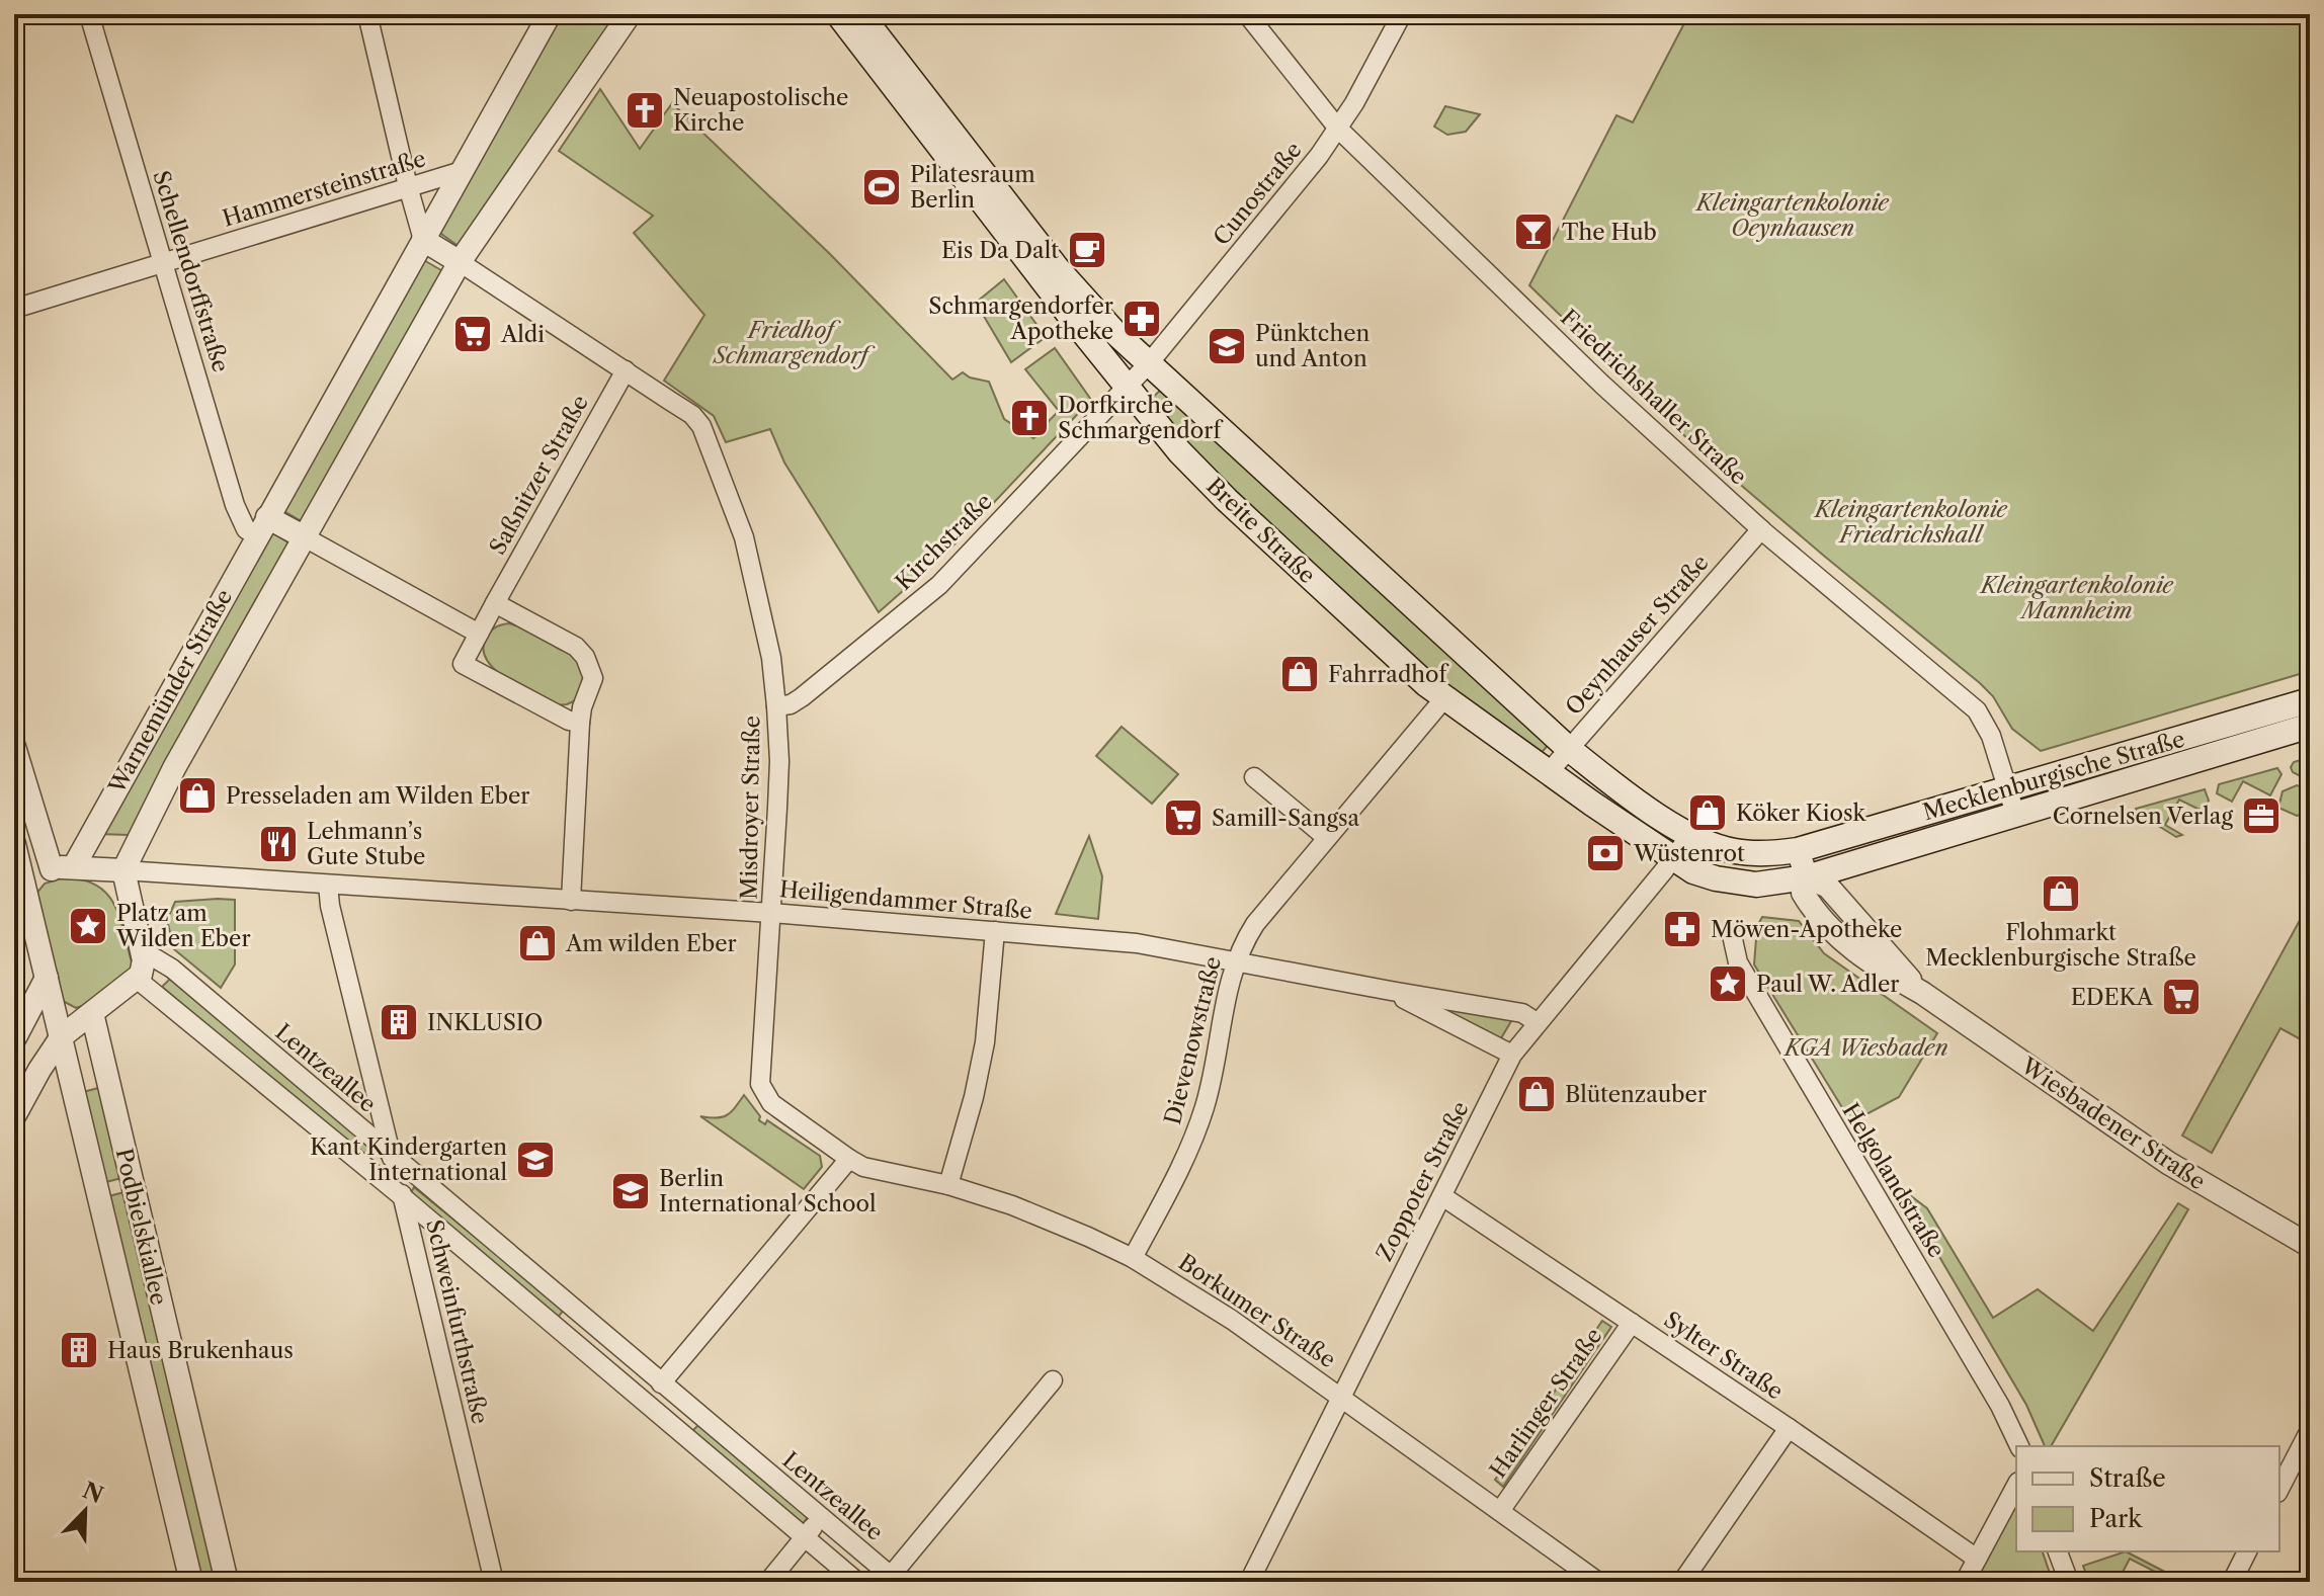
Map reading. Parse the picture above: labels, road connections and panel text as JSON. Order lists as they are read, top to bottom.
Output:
{
  "streets": {
    "main road": ["Breite Straße", "Mecklenburgische Straße"],
    "street": [
      "Hammersteinstraße",
      "Cunostraße",
      "Schellendorffstraße",
      "Friedrichshaller Straße",
      "Saßnitzer Straße",
      "Kirchstraße",
      "Oeynhauser Straße",
      "Warnemünder Straße",
      "Misdroyer Straße",
      "Heiligendammer Straße",
      "Dievenowstraße",
      "Lentzeallee",
      "Wiesbadener Straße",
      "Helgolandstraße",
      "Zoppoter Straße",
      "Podbielskiallee",
      "Borkumer Straße",
      "Schweinfurthstraße",
      "Sylter Straße",
      "Harlinger Straße"
    ]
  },
  "crossings": [
    ["Hammersteinstraße", "Schellendorffstraße"],
    ["Hammersteinstraße", "Warnemünder Straße"],
    ["Cunostraße", "Friedrichshaller Straße"],
    ["Cunostraße", "Breite Straße"],
    ["Cunostraße", "Kirchstraße"],
    ["Schellendorffstraße", "Warnemünder Straße"],
    ["Friedrichshaller Straße", "Oeynhauser Straße"],
    ["Friedrichshaller Straße", "Mecklenburgische Straße"],
    ["Saßnitzer Straße", "Misdroyer Straße"],
    ["Breite Straße", "Kirchstraße"],
    ["Breite Straße", "Oeynhauser Straße"],
    ["Breite Straße", "Mecklenburgische Straße"],
    ["Breite Straße", "Dievenowstraße"],
    ["Breite Straße", "Wiesbadener Straße"],
    ["Breite Straße", "Zoppoter Straße"],
    ["Kirchstraße", "Misdroyer Straße"],
    ["Warnemünder Straße", "Misdroyer Straße"],
    ["Warnemünder Straße", "Heiligendammer Straße"],
    ["Mecklenburgische Straße", "Wiesbadener Straße"],
    ["Misdroyer Straße", "Heiligendammer Straße"],
    ["Misdroyer Straße", "Borkumer Straße"],
    ["Heiligendammer Straße", "Dievenowstraße"],
    ["Heiligendammer Straße", "Zoppoter Straße"],
    ["Heiligendammer Straße", "Schweinfurthstraße"],
    ["Dievenowstraße", "Borkumer Straße"],
    ["Lentzeallee", "Schweinfurthstraße"],
    ["Zoppoter Straße", "Borkumer Straße"],
    ["Zoppoter Straße", "Sylter Straße"],
    ["Borkumer Straße", "Harlinger Straße"],
    ["Sylter Straße", "Harlinger Straße"]
  ],
  "parks": [
    "Kleingartenkolonie Oeynhausen",
    "Friedhof Schmargendorf",
    "Kleingartenkolonie Friedrichshall",
    "Kleingartenkolonie Mannheim",
    "KGA Wiesbaden"
  ],
  "places": {
    "church": ["Neuapostolische Kirche", "Dorfkirche Schmargendorf"],
    "sports": ["Pilatesraum Berlin"],
    "bar": ["The Hub"],
    "cafe": ["Eis Da Dalt"],
    "pharmacy": ["Schmargendorfer Apotheke", "Möwen-Apotheke"],
    "supermarket": ["Aldi", "Samill-Sangsa", "EDEKA"],
    "school or university": ["Pünktchen und Anton", "Kant Kindergarten International", "Berlin International School"],
    "shop": [
      "Fahrradhof",
      "Presseladen am Wilden Eber",
      "Köker Kiosk",
      "Flohmarkt Mecklenburgische Straße",
      "Am wilden Eber",
      "Blütenzauber"
    ],
    "office": ["Cornelsen Verlag"],
    "restaurant": ["Lehmann’s Gute Stube"],
    "bank": ["Wüstenrot"],
    "place": ["Platz am Wilden Eber", "Paul W. Adler"],
    "building": ["INKLUSIO", "Haus Brukenhaus"]
  },
  "legend": ["Straße", "Park"],
  "north": "top right"
}
